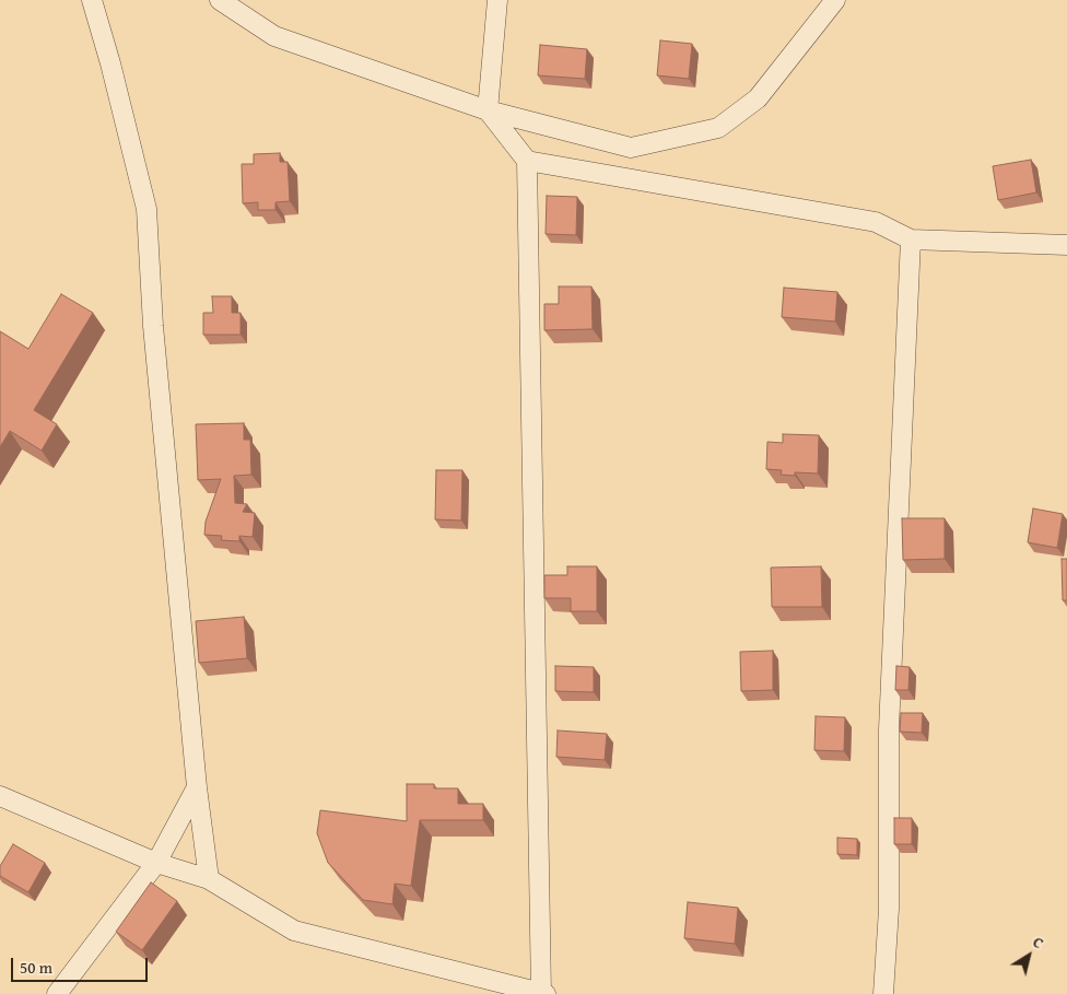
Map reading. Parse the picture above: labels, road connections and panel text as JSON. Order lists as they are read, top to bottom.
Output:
{
  "scale_bar": "50 m",
  "north": "top right"
}
